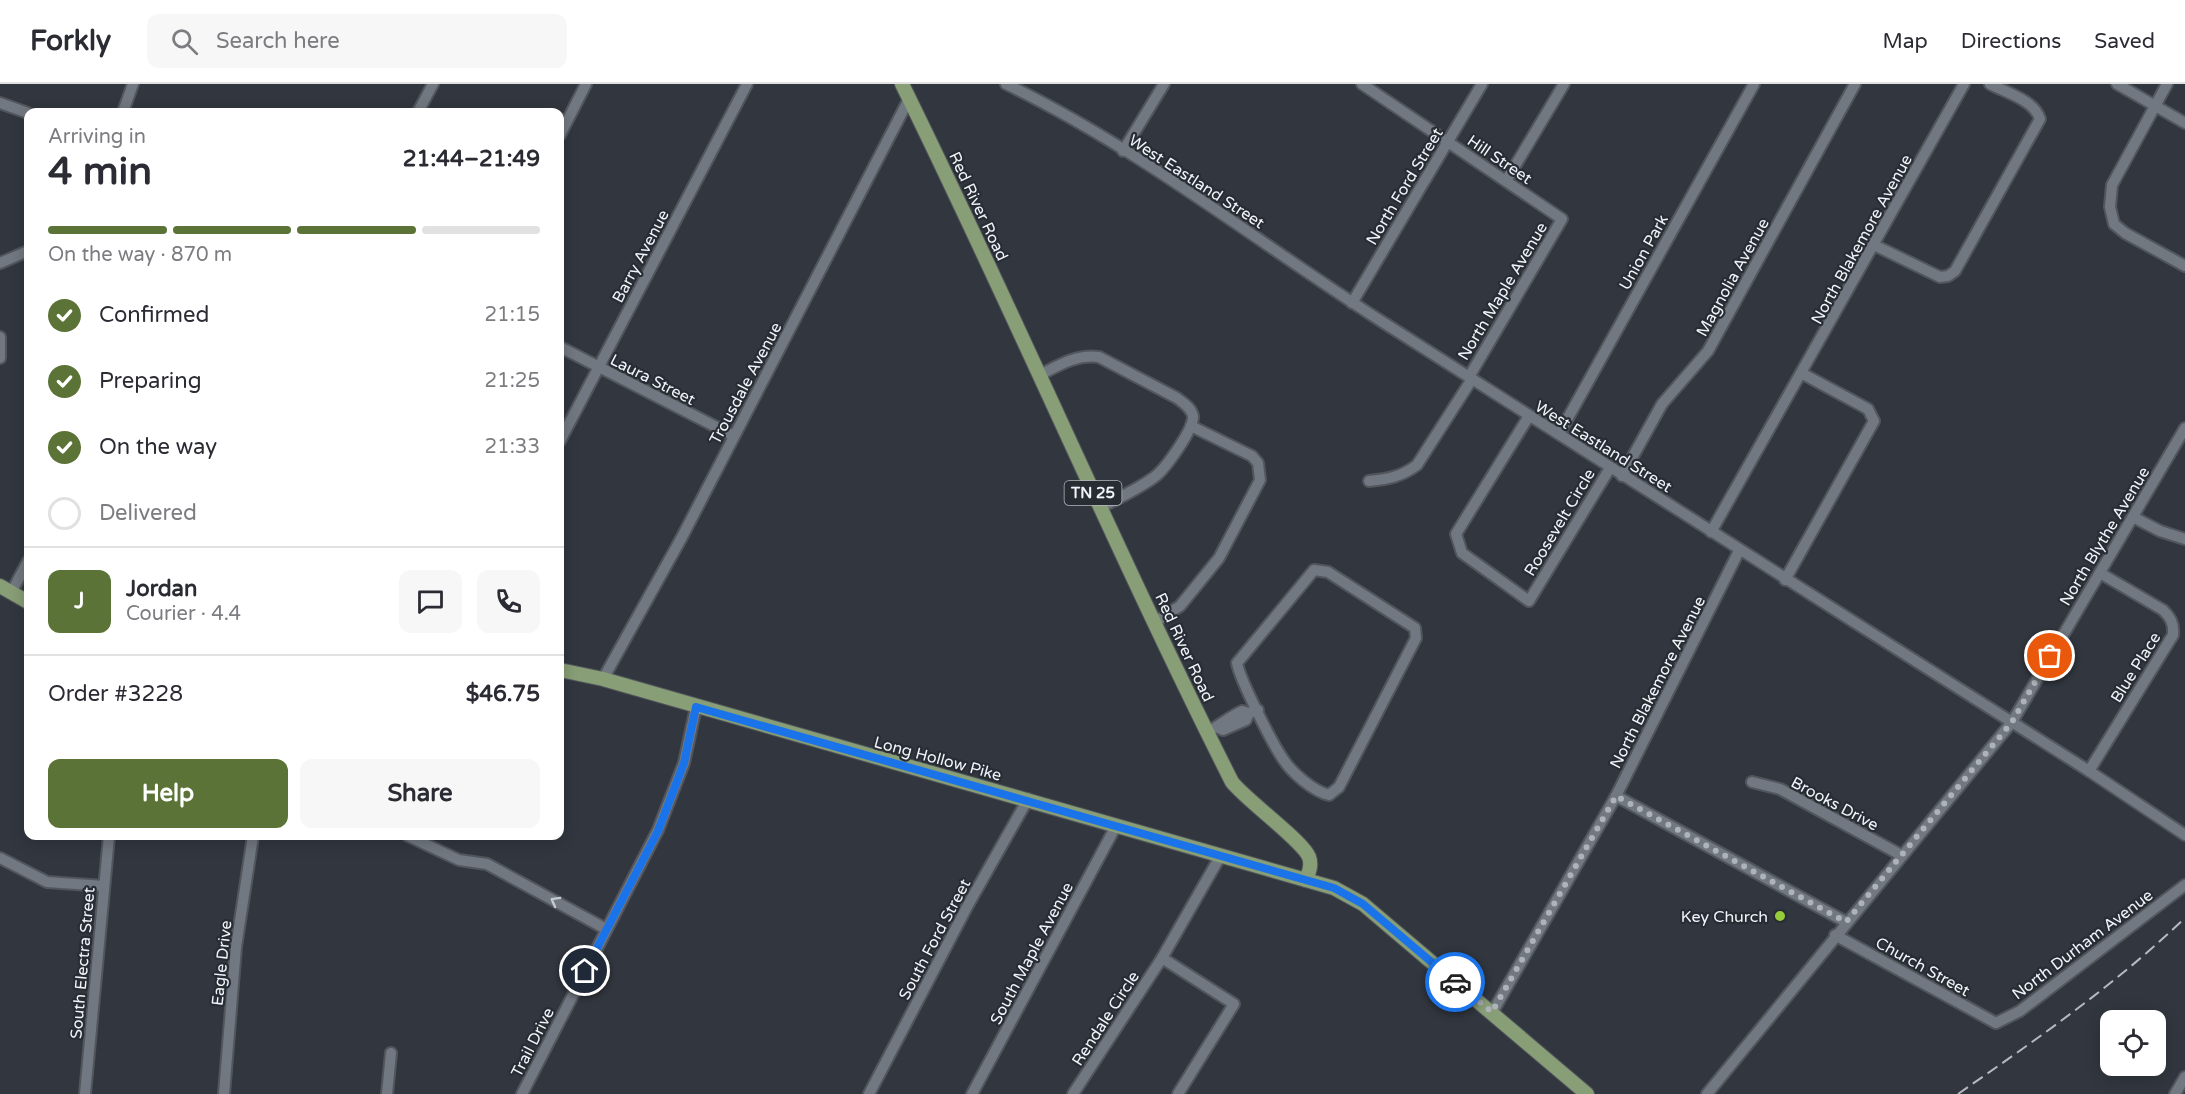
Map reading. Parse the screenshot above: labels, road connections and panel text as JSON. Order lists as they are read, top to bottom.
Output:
{
  "streets": {
    "main road": ["Red River Road", "TN 25", "Long Hollow Pike"],
    "street": [
      "Hill Street",
      "West Eastland Street",
      "North Ford Street",
      "North Blakemore Avenue",
      "Union Park",
      "Barry Avenue",
      "Magnolia Avenue",
      "North Maple Avenue",
      "Laura Street",
      "Trousdale Avenue",
      "Roosevelt Circle",
      "North Blythe Avenue",
      "Blue Place",
      "Brooks Drive",
      "South Ford Street",
      "North Durham Avenue",
      "South Maple Avenue",
      "South Electra Street",
      "Eagle Drive",
      "Church Street",
      "Rendale Circle",
      "Trail Drive"
    ]
  },
  "crossings": [
    ["Hill Street", "North Ford Street"],
    ["Hill Street", "North Maple Avenue"],
    ["West Eastland Street", "North Ford Street"],
    ["West Eastland Street", "North Blakemore Avenue"],
    ["West Eastland Street", "Union Park"],
    ["West Eastland Street", "Magnolia Avenue"],
    ["West Eastland Street", "North Maple Avenue"],
    ["West Eastland Street", "Roosevelt Circle"],
    ["West Eastland Street", "North Blythe Avenue"],
    ["West Eastland Street", "Blue Place"],
    ["Red River Road", "Trousdale Avenue"],
    ["Red River Road", "Long Hollow Pike"],
    ["Barry Avenue", "Laura Street"],
    ["Laura Street", "Trousdale Avenue"],
    ["Trousdale Avenue", "Long Hollow Pike"],
    ["North Blythe Avenue", "Blue Place"],
    ["North Blythe Avenue", "Brooks Drive"],
    ["North Blythe Avenue", "Church Street"],
    ["Long Hollow Pike", "South Ford Street"],
    ["Long Hollow Pike", "South Maple Avenue"],
    ["Long Hollow Pike", "Rendale Circle"],
    ["Long Hollow Pike", "Trail Drive"],
    ["North Durham Avenue", "Church Street"]
  ],
  "places": ["Key Church"],
  "page": {
    "header": "Forkly",
    "search": "Search here",
    "nav": ["Map", "Directions", "Saved"],
    "heading": ["4 min", "Arriving in", "21:44–21:49"],
    "panel": [
      "Jordan",
      "Courier · 4.4",
      "Order #3228",
      "$46.75"
    ],
    "bar": "On the way · 870 m",
    "list": [
      ["Confirmed", "21:15"],
      ["Preparing", "21:25"],
      ["On the way", "21:33"],
      "Delivered"
    ],
    "round": "J",
    "buttons": ["Help", "Share"]
  }
}
